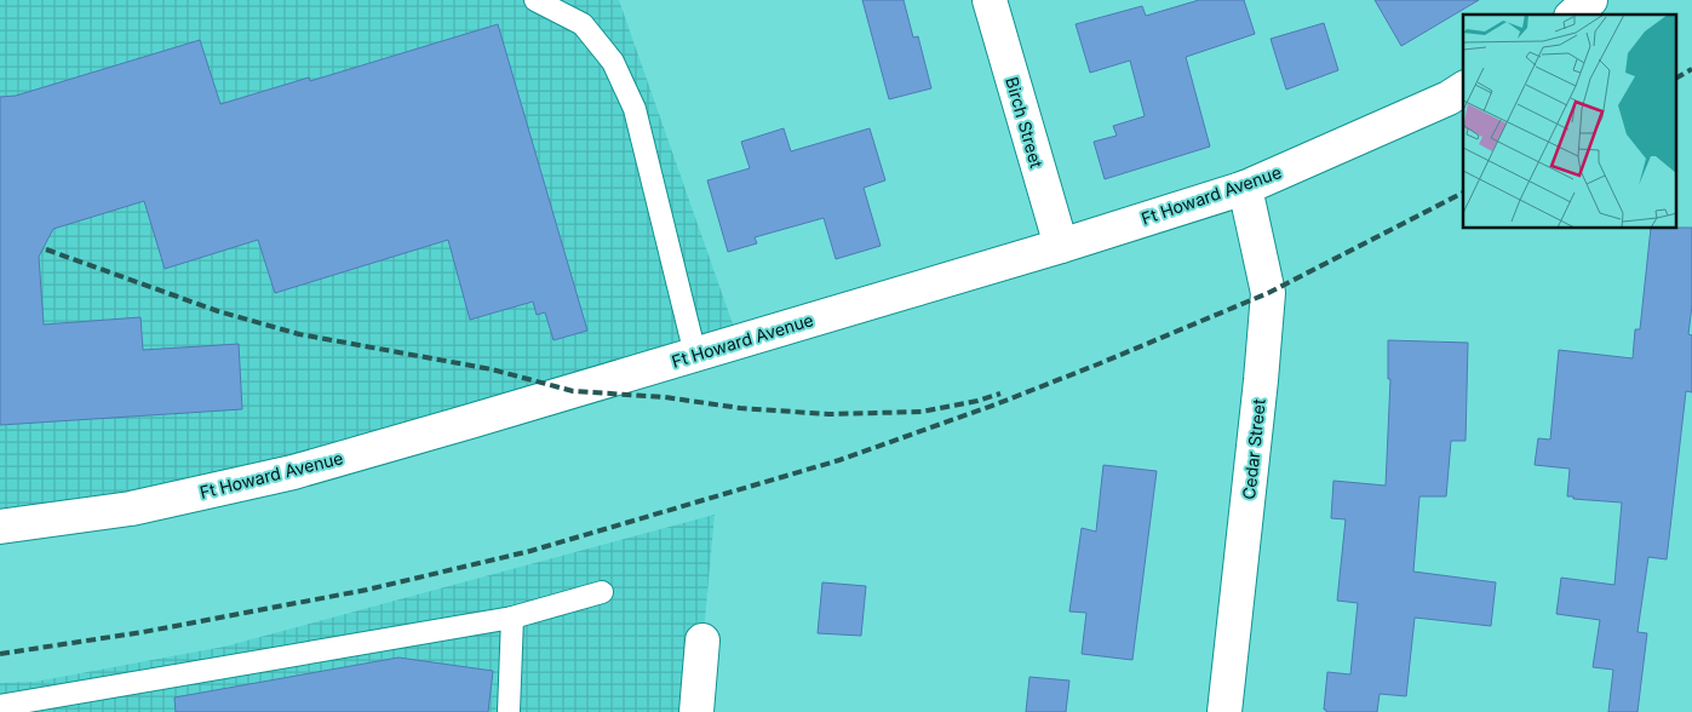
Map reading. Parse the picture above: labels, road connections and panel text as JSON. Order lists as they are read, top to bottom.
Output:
{
  "streets": {
    "street": ["Birch Street", "Ft Howard Avenue", "Cedar Street"]
  },
  "crossings": [
    ["Birch Street", "Ft Howard Avenue"],
    ["Ft Howard Avenue", "Cedar Street"]
  ]
}
